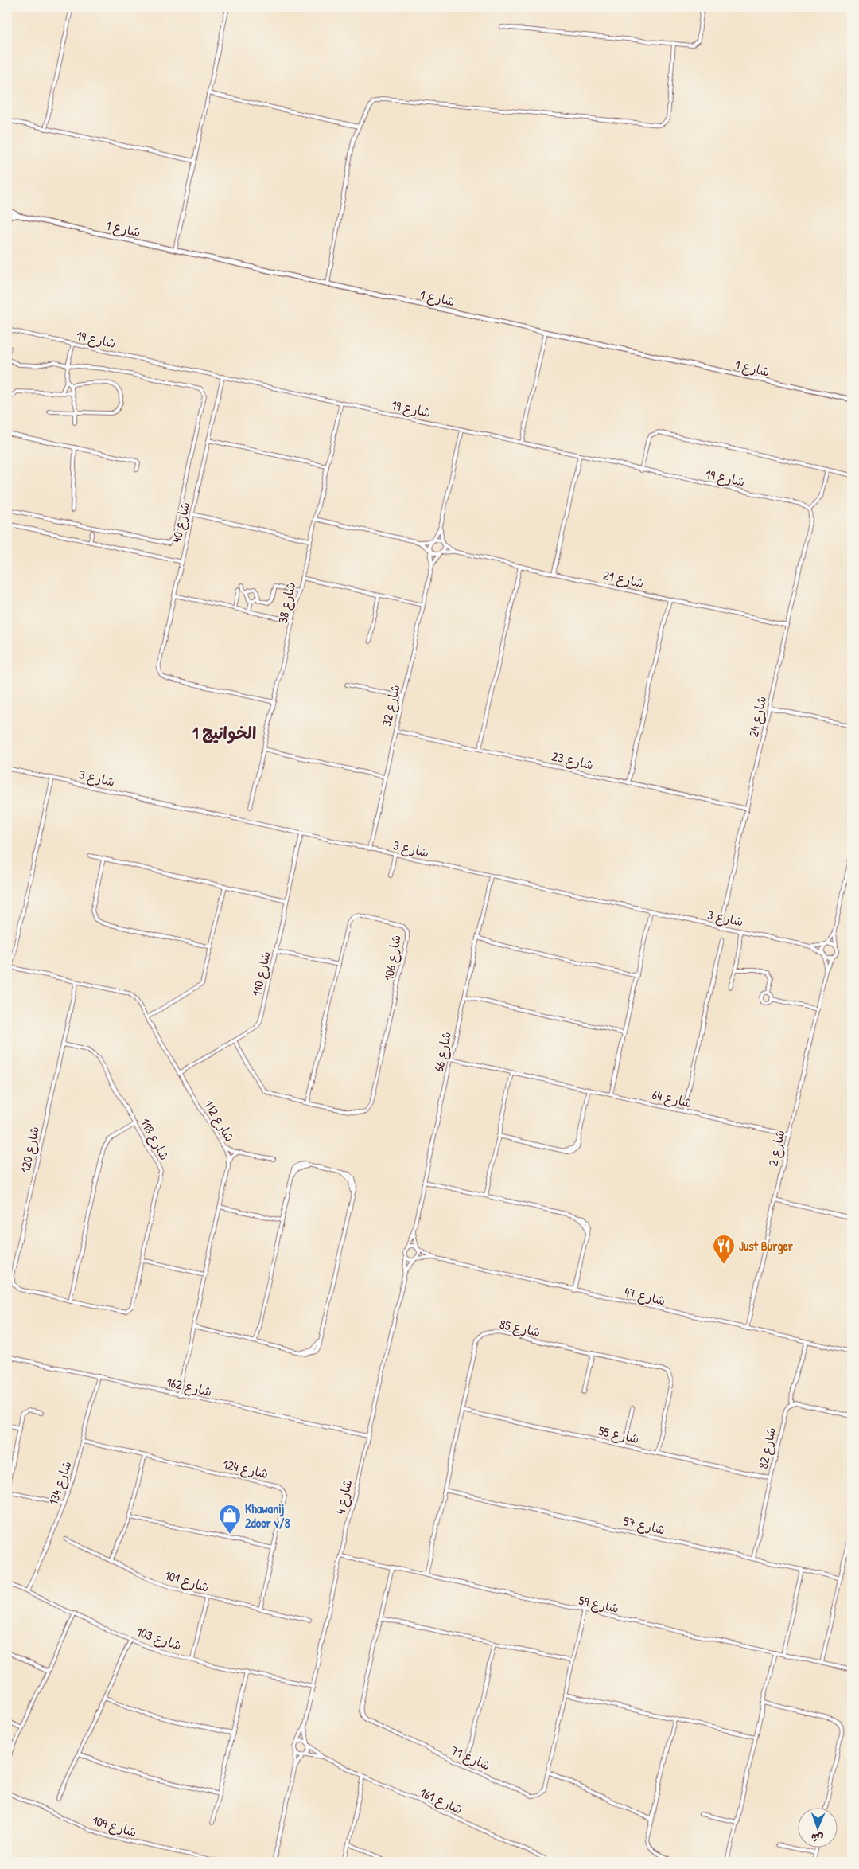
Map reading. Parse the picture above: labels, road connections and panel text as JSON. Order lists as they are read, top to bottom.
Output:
{
  "streets": {
    "street": [
      "شارع 1",
      "شارع 19",
      "شارع 40",
      "شارع 21",
      "شارع 38",
      "شارع 32",
      "شارع 24",
      "شارع 23",
      "شارع 3",
      "شارع 106",
      "شارع 110",
      "شارع 66",
      "شارع 64",
      "شارع 112",
      "شارع 118",
      "شارع 2",
      "شارع 120",
      "شارع 47",
      "شارع 85",
      "شارع 162",
      "شارع 55",
      "شارع 82",
      "شارع 124",
      "شارع 134",
      "شارع 4",
      "شارع 57",
      "شارع 101",
      "شارع 59",
      "شارع 103",
      "شارع 71",
      "شارع 161",
      "شارع 109"
    ]
  },
  "crossings": [
    ["شارع 19", "شارع 40"],
    ["شارع 19", "شارع 38"],
    ["شارع 19", "شارع 24"],
    ["شارع 40", "شارع 38"],
    ["شارع 21", "شارع 32"],
    ["شارع 21", "شارع 24"],
    ["شارع 32", "شارع 23"],
    ["شارع 32", "شارع 3"],
    ["شارع 24", "شارع 23"],
    ["شارع 24", "شارع 3"],
    ["شارع 3", "شارع 110"],
    ["شارع 3", "شارع 66"],
    ["شارع 3", "شارع 2"],
    ["شارع 110", "شارع 112"],
    ["شارع 66", "شارع 64"],
    ["شارع 66", "شارع 47"],
    ["شارع 66", "شارع 4"],
    ["شارع 64", "شارع 2"],
    ["شارع 112", "شارع 120"],
    ["شارع 112", "شارع 162"],
    ["شارع 118", "شارع 120"],
    ["شارع 2", "شارع 47"],
    ["شارع 47", "شارع 4"],
    ["شارع 85", "شارع 55"],
    ["شارع 85", "شارع 57"],
    ["شارع 85", "شارع 59"],
    ["شارع 162", "شارع 134"],
    ["شارع 162", "شارع 4"],
    ["شارع 55", "شارع 82"],
    ["شارع 82", "شارع 57"],
    ["شارع 124", "شارع 134"],
    ["شارع 124", "شارع 101"],
    ["شارع 134", "شارع 103"],
    ["شارع 4", "شارع 59"],
    ["شارع 4", "شارع 103"],
    ["شارع 4", "شارع 161"],
    ["شارع 59", "شارع 71"]
  ],
  "districts": ["الخوانيج 1"],
  "places": {
    "restaurant": ["Just Burger"],
    "shop": ["Khawanij 2door v/8"]
  },
  "north": "bottom"
}
